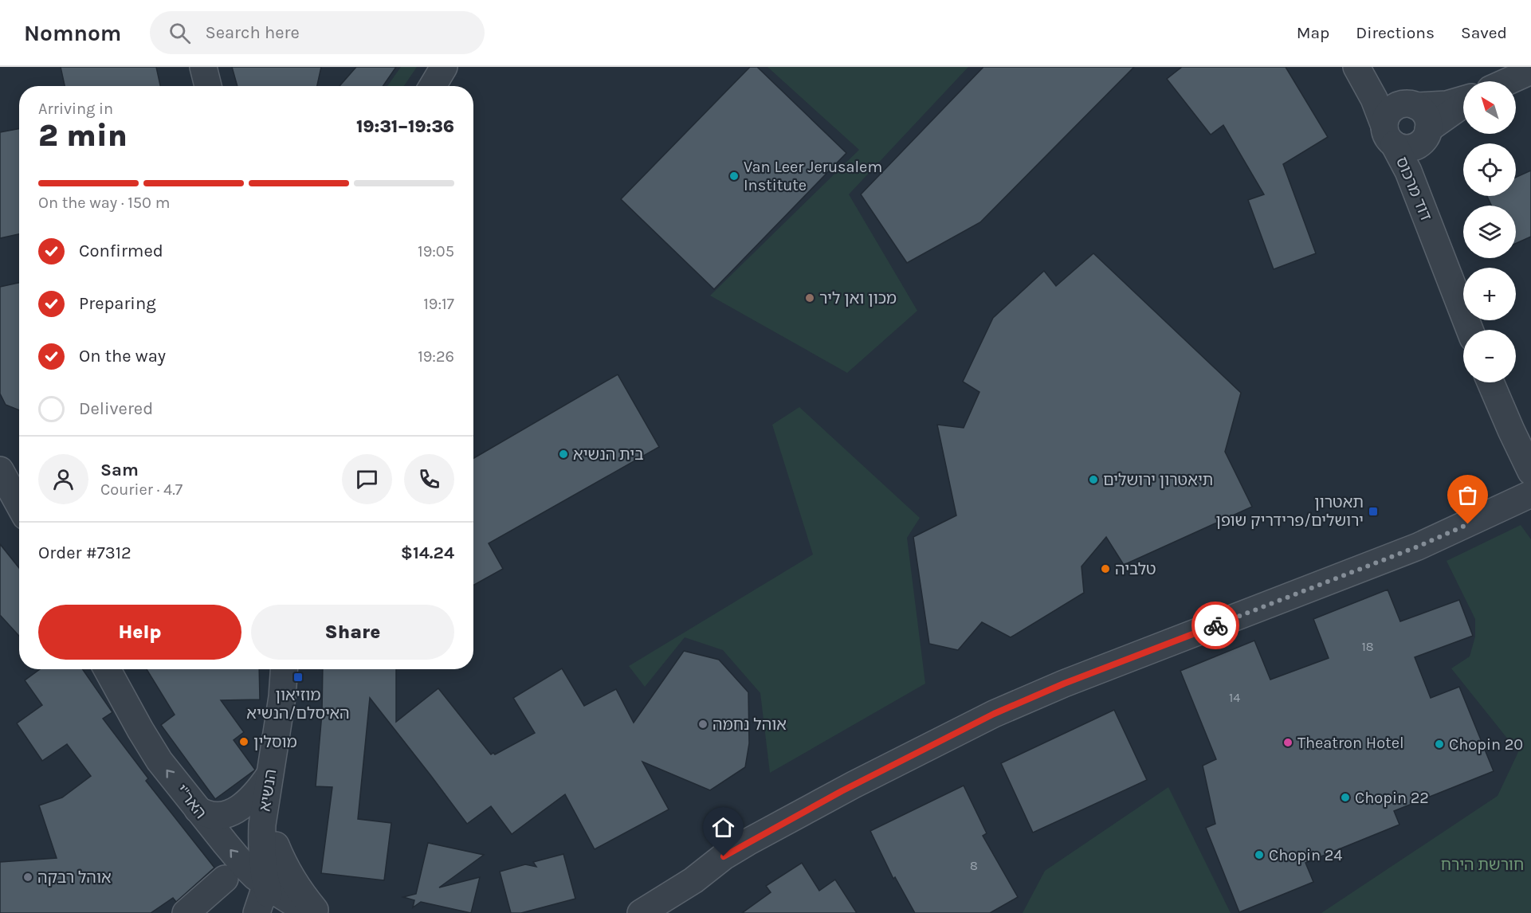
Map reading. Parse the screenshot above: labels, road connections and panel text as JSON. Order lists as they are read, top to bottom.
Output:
{
  "streets": {
    "street": ["דוד מרכוס", "הנשיא", "האר\"י"]
  },
  "crossings": [
    ["הנשיא", "האר\"י"]
  ],
  "one_way": ["האר\"י"],
  "parks": ["חורשת הירח"],
  "places": {
    "other": [
      "Van Leer Jerusalem Institute",
      "מכון ואן ליר",
      "בית הנשיא",
      "תיאטרון ירושלים",
      "טלביה",
      "אוהל נחמה",
      "מוסלין",
      "Theatron Hotel",
      "Chopin 20",
      "Chopin 22",
      "Chopin 24",
      "אוהל רבקה"
    ],
    "transit": ["תאטרון ירושלים/פרידריק שופן", "מוזיאון האיסלם/הנשיא"]
  },
  "house_numbers": ["18", "14", "8"],
  "north": "top left",
  "page": {
    "header": "Nomnom",
    "search": "Search here",
    "nav": ["Map", "Directions", "Saved"],
    "map_buttons": ["+", "−"],
    "heading": ["2 min", "Arriving in", "19:31–19:36"],
    "panel": [
      "Sam",
      "Courier · 4.7",
      "Order #7312",
      "$14.24"
    ],
    "bar": "On the way · 150 m",
    "list": [
      ["Confirmed", "19:05"],
      ["Preparing", "19:17"],
      ["On the way", "19:26"],
      "Delivered"
    ],
    "buttons": ["Help", "Share"]
  }
}
